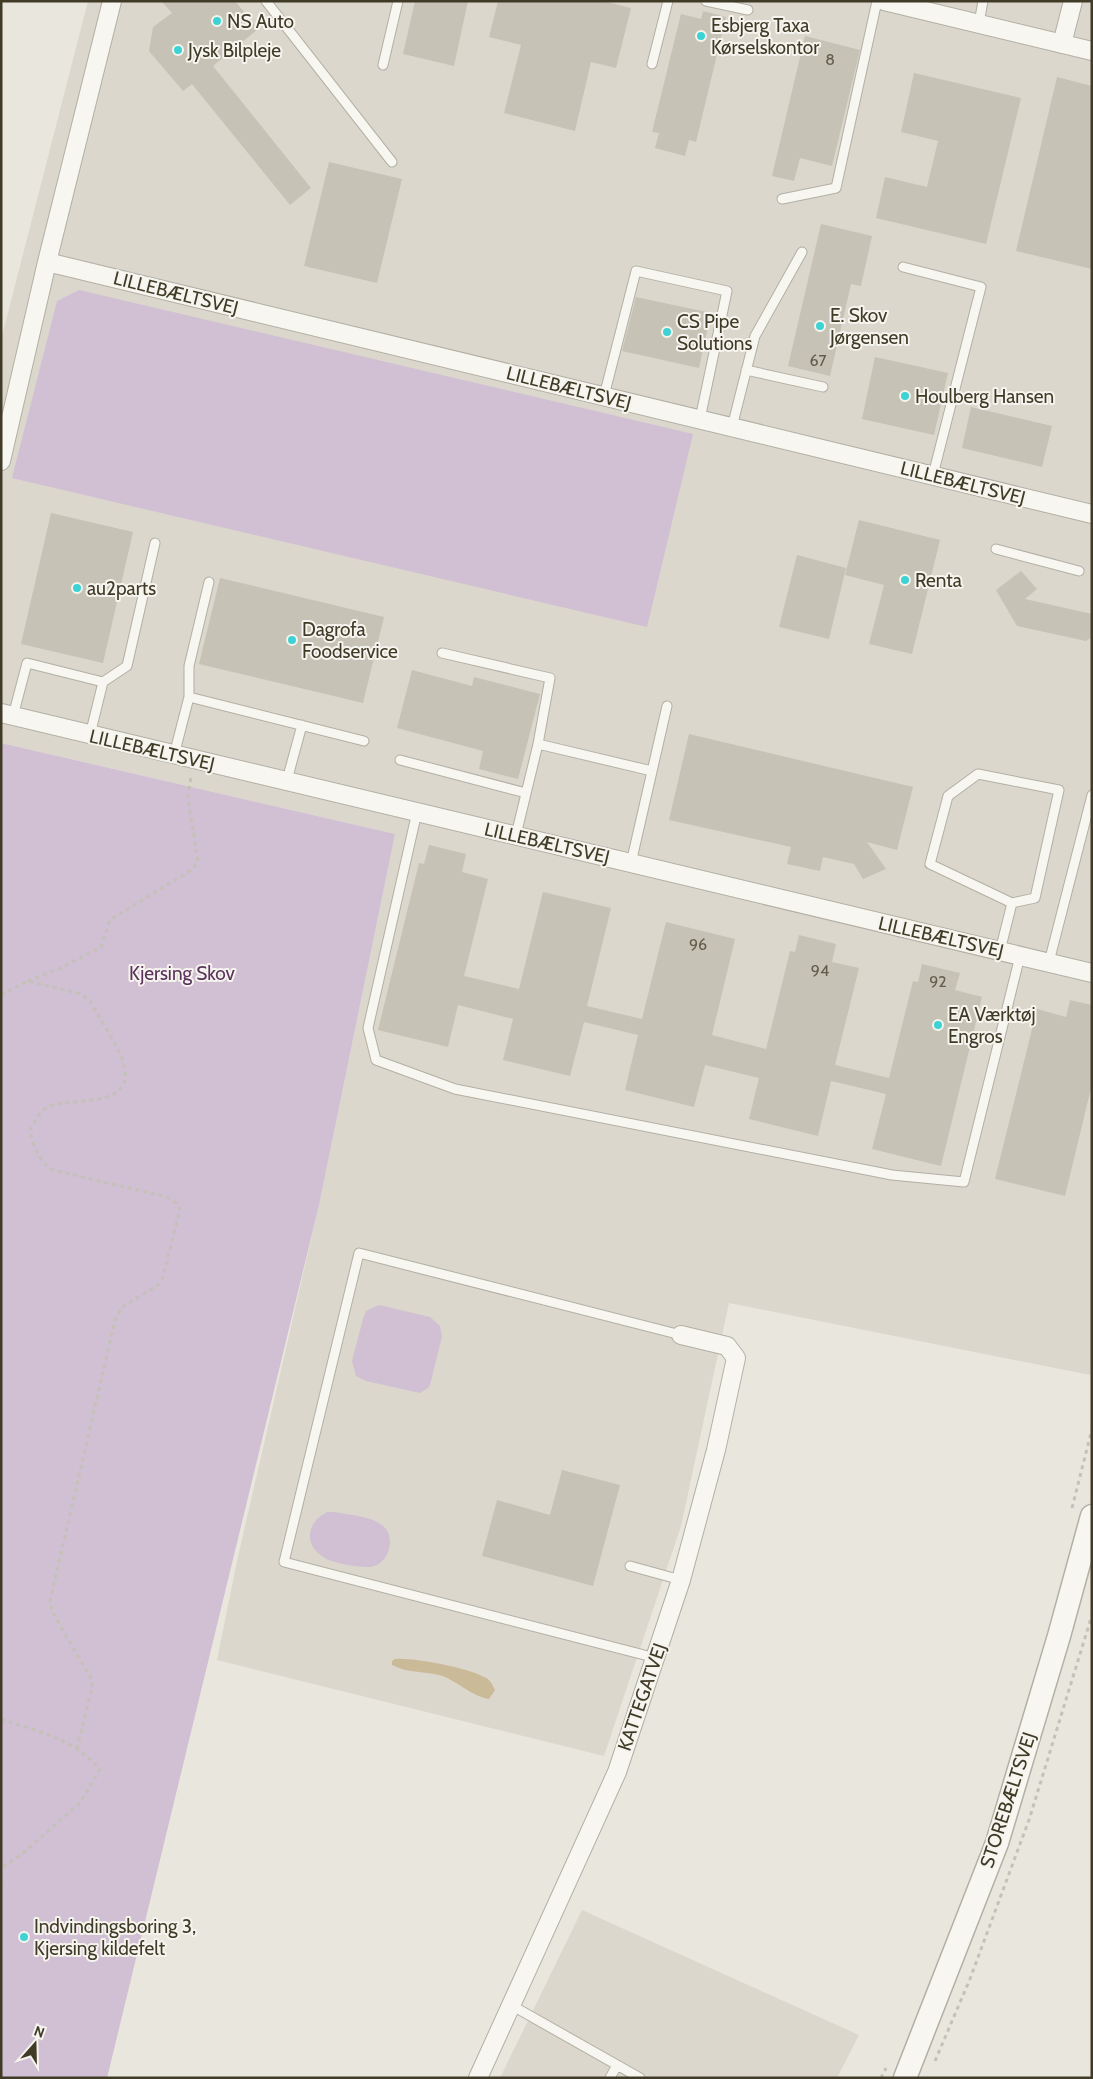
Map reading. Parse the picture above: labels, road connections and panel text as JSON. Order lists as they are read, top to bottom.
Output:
{
  "streets": {
    "street": ["LILLEBÆLTSVEJ", "KATTEGATVEJ", "STOREBÆLTSVEJ"]
  },
  "parks": ["Kjersing Skov"],
  "places": [
    "NS Auto",
    "Esbjerg Taxa Kørselskontor",
    "Jysk Bilpleje",
    "E. Skov Jørgensen",
    "CS Pipe Solutions",
    "Houlberg Hansen",
    "Renta",
    "au2parts",
    "Dagrofa Foodservice",
    "EA Værktøj Engros",
    "Indvindingsboring 3, Kjersing kildefelt"
  ],
  "house_numbers": [
    "8",
    "67",
    "96",
    "94",
    "92"
  ],
  "north": "top"
}
